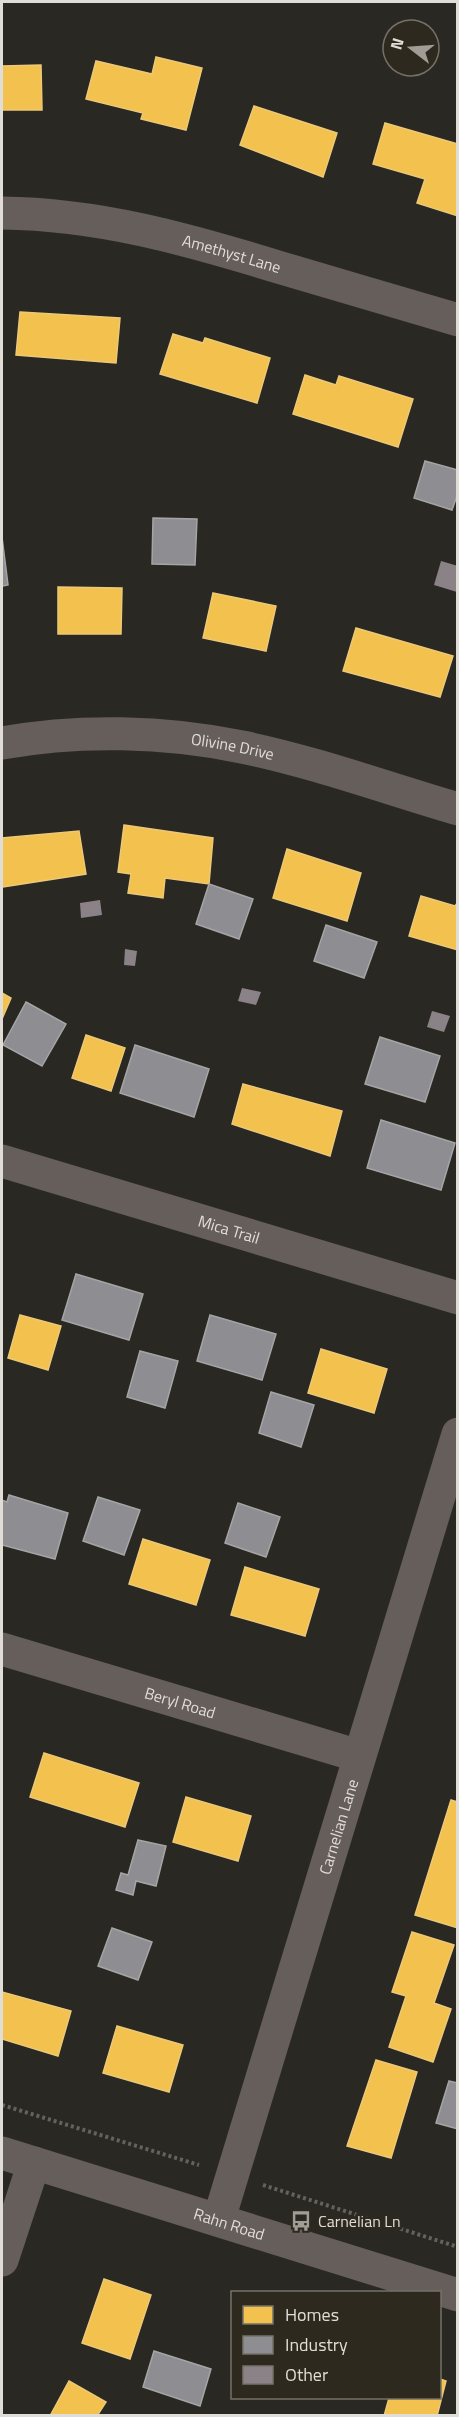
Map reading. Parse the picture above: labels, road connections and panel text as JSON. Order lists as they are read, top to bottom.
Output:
{
  "streets": {
    "street": [
      "Amethyst Lane",
      "Olivine Drive",
      "Mica Trail",
      "Beryl Road",
      "Carnelian Lane",
      "Rahn Road"
    ]
  },
  "crossings": [
    ["Beryl Road", "Carnelian Lane"],
    ["Carnelian Lane", "Rahn Road"]
  ],
  "places": {
    "bus stop": ["Carnelian Ln"]
  },
  "legend": ["Homes", "Industry", "Other"],
  "north": "left"
}
